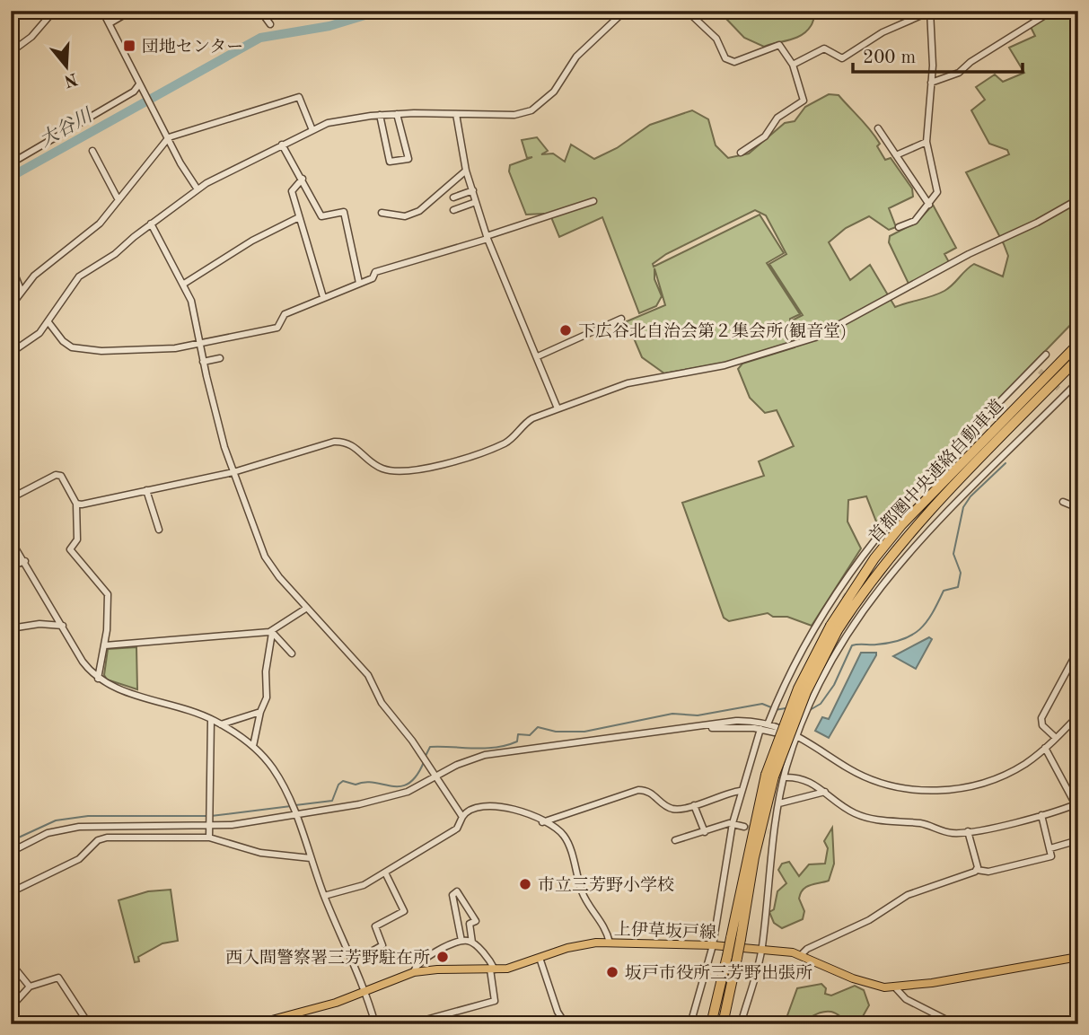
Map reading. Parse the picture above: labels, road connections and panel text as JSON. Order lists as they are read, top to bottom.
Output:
{
  "streets": {
    "highway": ["首都圏中央連絡自動車道"],
    "main road": ["上伊草坂戸線"]
  },
  "water": ["大谷川"],
  "places": {
    "transit": ["団地センター"],
    "other": [
      "下広谷北自治会第２集会所(観音堂)",
      "市立三芳野小学校",
      "西入間警察署三芳野駐在所",
      "坂戸市役所三芳野出張所"
    ]
  },
  "scale_bar": "200 m",
  "north": "bottom"
}
